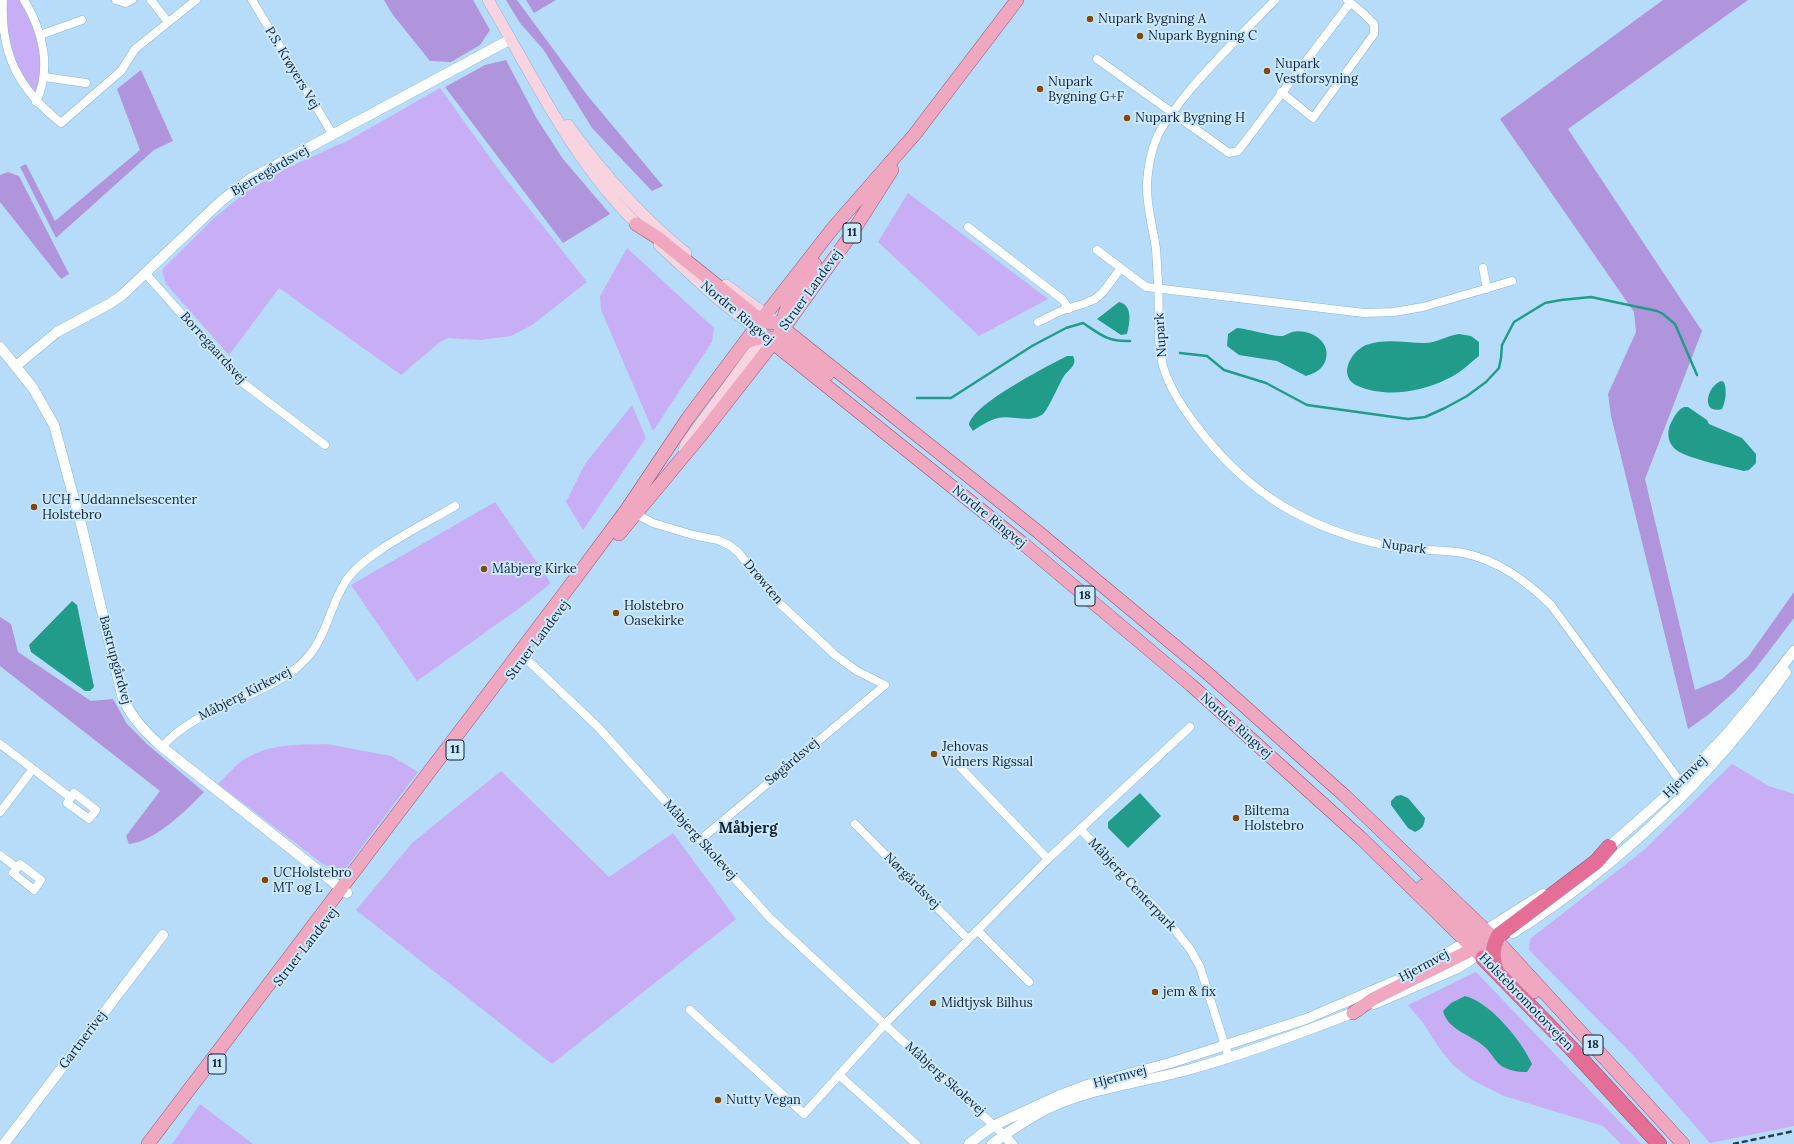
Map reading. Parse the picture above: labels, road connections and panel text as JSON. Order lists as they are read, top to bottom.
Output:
{
  "streets": {
    "highway": ["18", "Holstebromotorvejen"],
    "main road": ["11", "Struer Landevej", "Nordre Ringvej"],
    "street": [
      "P.S. Krøyers Vej",
      "Bjerregårdsvej",
      "Nupark",
      "Borregaardsvej",
      "Drøwten",
      "Bastrupgårdvej",
      "Måbjerg Kirkevej",
      "Søgårdsvej",
      "Hjermvej",
      "Måbjerg Skolevej",
      "Nørgårdsvej",
      "Måbjerg Centerpark",
      "Gartnerivej"
    ]
  },
  "crossings": [
    ["P.S. Krøyers Vej", "Bjerregårdsvej"],
    ["Bjerregårdsvej", "Nordre Ringvej"],
    ["Bjerregårdsvej", "Borregaardsvej"],
    ["Bjerregårdsvej", "Bastrupgårdvej"],
    ["Struer Landevej", "Nordre Ringvej"],
    ["Struer Landevej", "Drøwten"],
    ["Struer Landevej", "Bastrupgårdvej"],
    ["Struer Landevej", "Måbjerg Skolevej"],
    ["Nordre Ringvej", "18"],
    ["Nordre Ringvej", "Hjermvej"],
    ["Nordre Ringvej", "Holstebromotorvejen"],
    ["Nupark", "Hjermvej"],
    ["Drøwten", "Søgårdsvej"],
    ["18", "Hjermvej"],
    ["18", "Holstebromotorvejen"],
    ["Bastrupgårdvej", "Måbjerg Kirkevej"],
    ["Søgårdsvej", "Måbjerg Skolevej"],
    ["Hjermvej", "Måbjerg Skolevej"],
    ["Hjermvej", "Måbjerg Centerpark"],
    ["Hjermvej", "Holstebromotorvejen"]
  ],
  "districts": ["Måbjerg"],
  "places": [
    "Nupark Bygning A",
    "Nupark Bygning C",
    "Nupark Vestforsyning",
    "Nupark Bygning G+F",
    "Nupark Bygning H",
    "UCH -Uddannelsescenter Holstebro",
    "Måbjerg Kirke",
    "Holstebro Oasekirke",
    "Jehovas Vidners Rigssal",
    "Biltema Holstebro",
    "UCHolstebro MT og L",
    "jem & fix",
    "Midtjysk Bilhus",
    "Nutty Vegan"
  ]
}
